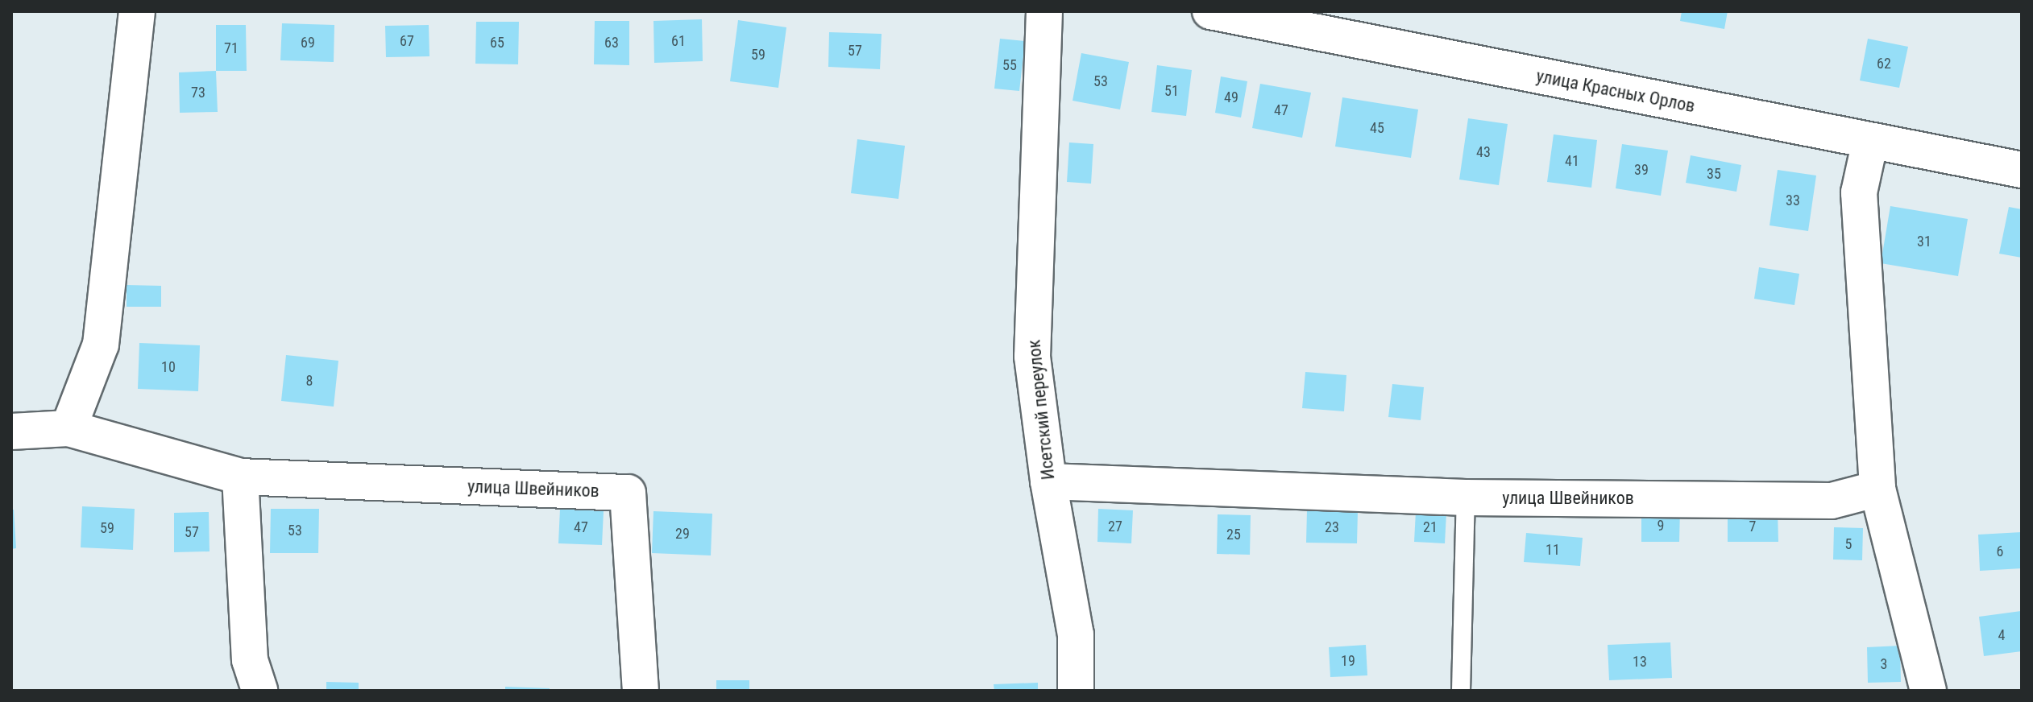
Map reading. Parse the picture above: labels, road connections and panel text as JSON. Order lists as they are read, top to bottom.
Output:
{
  "streets": {
    "street": ["улица Красных Орлов", "Исетский переулок", "улица Швейников"]
  },
  "crossings": [
    ["Исетский переулок", "улица Швейников"]
  ],
  "house_numbers": [
    "67",
    "61",
    "69",
    "65",
    "63",
    "71",
    "57",
    "59",
    "62",
    "55",
    "53",
    "51",
    "73",
    "49",
    "47",
    "45",
    "43",
    "41",
    "39",
    "35",
    "33",
    "31",
    "10",
    "8",
    "9",
    "27",
    "7",
    "47",
    "23",
    "21",
    "59",
    "53",
    "57",
    "29",
    "25",
    "5",
    "11",
    "6",
    "4",
    "19",
    "13",
    "3"
  ]
}
